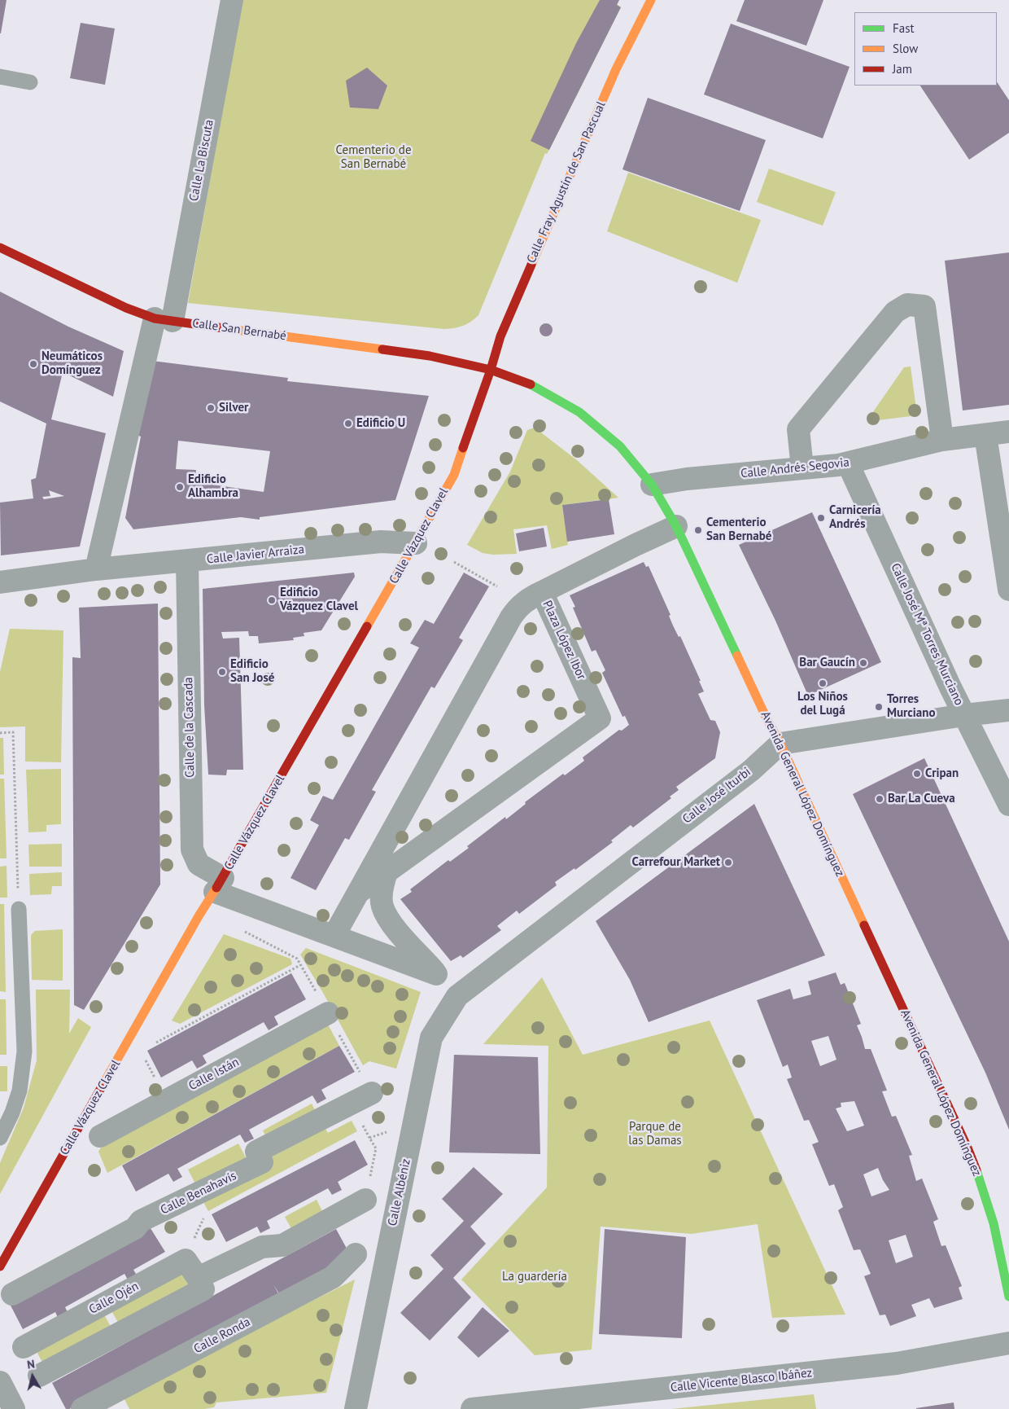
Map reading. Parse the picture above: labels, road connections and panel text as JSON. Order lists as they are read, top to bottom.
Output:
{
  "streets": {
    "main road": [
      "Calle Fray Agustín de San Pascual",
      "Calle San Bernabé",
      "Calle Vázquez Clavel",
      "Avenida General López Domínguez"
    ],
    "street": [
      "Calle La Biscuta",
      "Calle Andrés Segovia",
      "Calle Javier Arraiza",
      "Calle José Mª Torres Murciano",
      "Plaza López Ibor",
      "Calle de la Cascada",
      "Calle José Iturbi",
      "Calle Istán",
      "Calle Albéniz",
      "Calle Benahavís",
      "Calle Ojén",
      "Calle Ronda",
      "Calle Vicente Blasco Ibáñez"
    ]
  },
  "crossings": [
    ["Calle La Biscuta", "Calle San Bernabé"],
    ["Calle Fray Agustín de San Pascual", "Calle San Bernabé"],
    ["Calle Fray Agustín de San Pascual", "Calle Vázquez Clavel"],
    ["Calle Fray Agustín de San Pascual", "Avenida General López Domínguez"],
    ["Calle San Bernabé", "Calle Vázquez Clavel"],
    ["Calle San Bernabé", "Avenida General López Domínguez"],
    ["Calle Andrés Segovia", "Calle José Mª Torres Murciano"],
    ["Calle Andrés Segovia", "Avenida General López Domínguez"],
    ["Calle Vázquez Clavel", "Calle Javier Arraiza"],
    ["Calle Vázquez Clavel", "Calle de la Cascada"],
    ["Calle Vázquez Clavel", "Avenida General López Domínguez"],
    ["Calle Javier Arraiza", "Calle de la Cascada"],
    ["Plaza López Ibor", "Calle de la Cascada"],
    ["Avenida General López Domínguez", "Calle José Iturbi"],
    ["Calle José Iturbi", "Calle Albéniz"]
  ],
  "parks": ["Cementerio de San Bernabé", "Parque de las Damas", "La guardería"],
  "places": [
    "Neumáticos Domínguez",
    "Silver",
    "Edificio U",
    "Edificio Alhambra",
    "Carnicería Andrés",
    "Cementerio San Bernabé",
    "Edificio Vázquez Clavel",
    "Bar Gaucín",
    "Edificio San José",
    "Los Niños del Lugá",
    "Torres Murciano",
    "Cripan",
    "Bar La Cueva",
    "Carrefour Market"
  ],
  "legend": ["Fast", "Slow", "Jam"],
  "north": "top"
}
